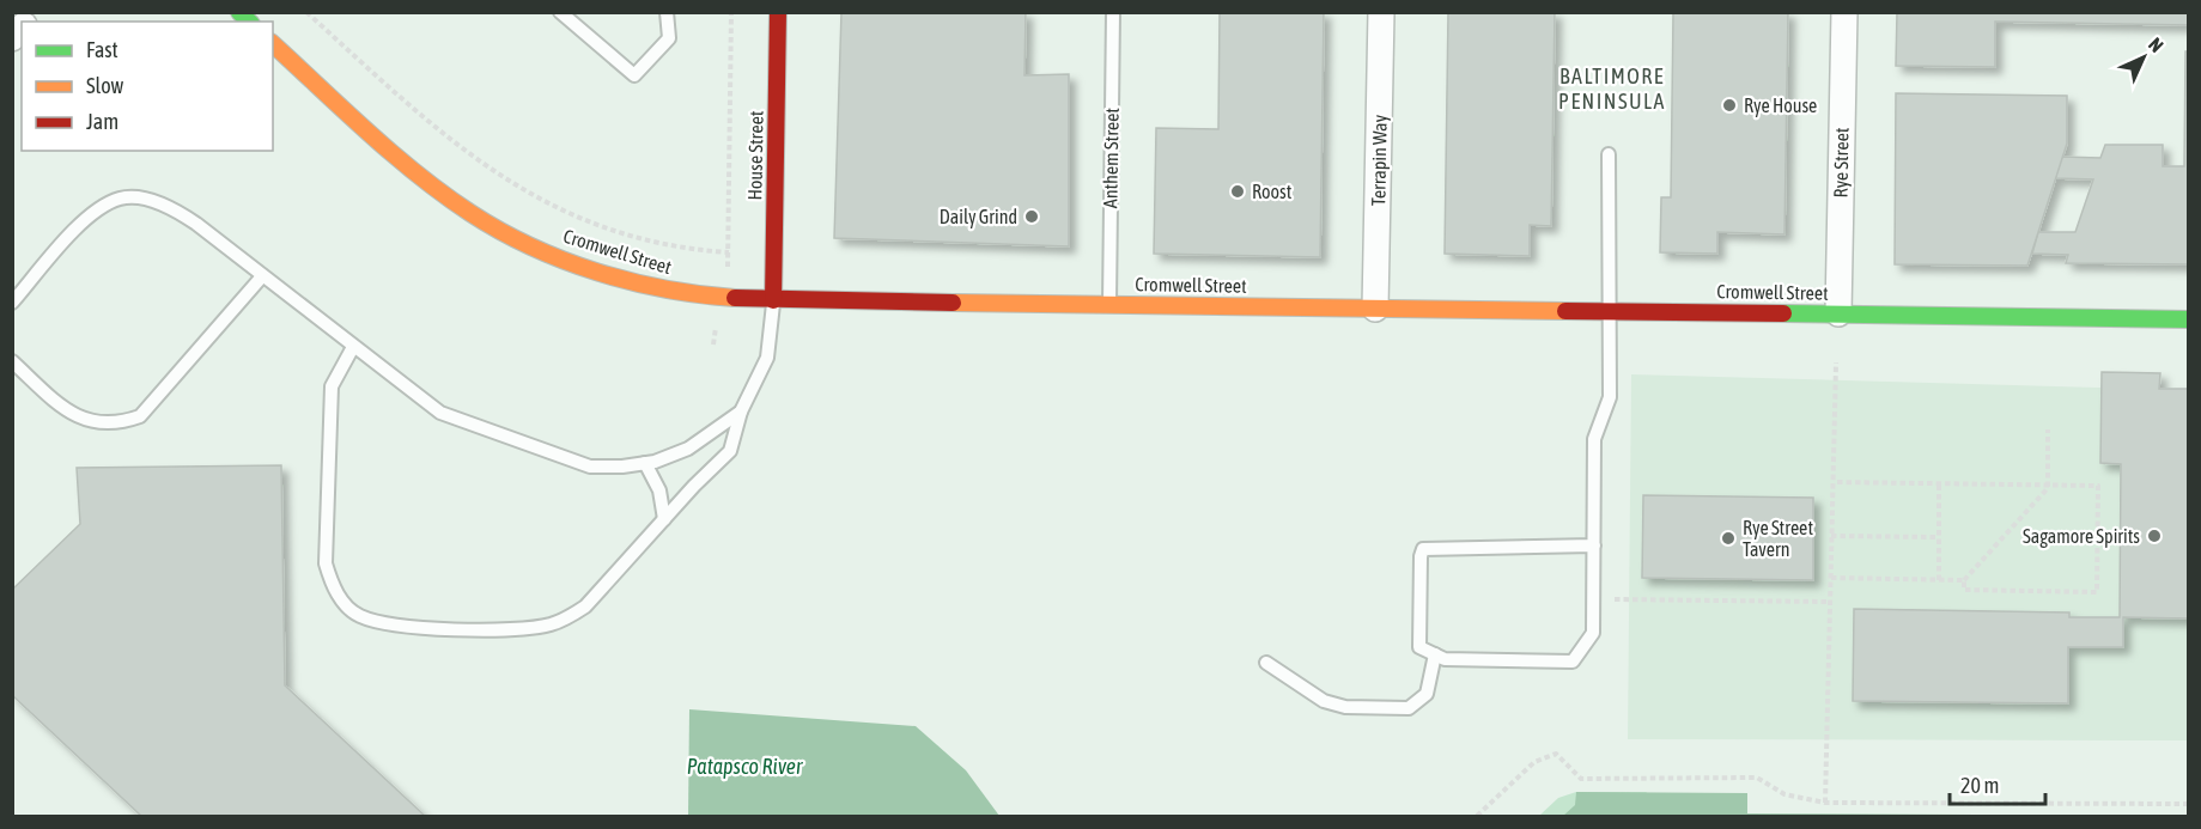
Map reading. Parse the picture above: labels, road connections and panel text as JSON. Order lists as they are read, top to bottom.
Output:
{
  "streets": {
    "street": [
      "House Street",
      "Terrapin Way",
      "Rye Street",
      "Cromwell Street"
    ],
    "lane": ["Anthem Street"]
  },
  "crossings": [
    ["House Street", "Cromwell Street"],
    ["Anthem Street", "Cromwell Street"],
    ["Terrapin Way", "Cromwell Street"],
    ["Rye Street", "Cromwell Street"]
  ],
  "districts": ["BALTIMORE PENINSULA"],
  "water": ["Patapsco River"],
  "places": [
    "Rye House",
    "Roost",
    "Daily Grind",
    "Sagamore Spirits",
    "Rye Street Tavern"
  ],
  "legend": ["Fast", "Slow", "Jam"],
  "scale_bar": "20 m",
  "north": "top right"
}
